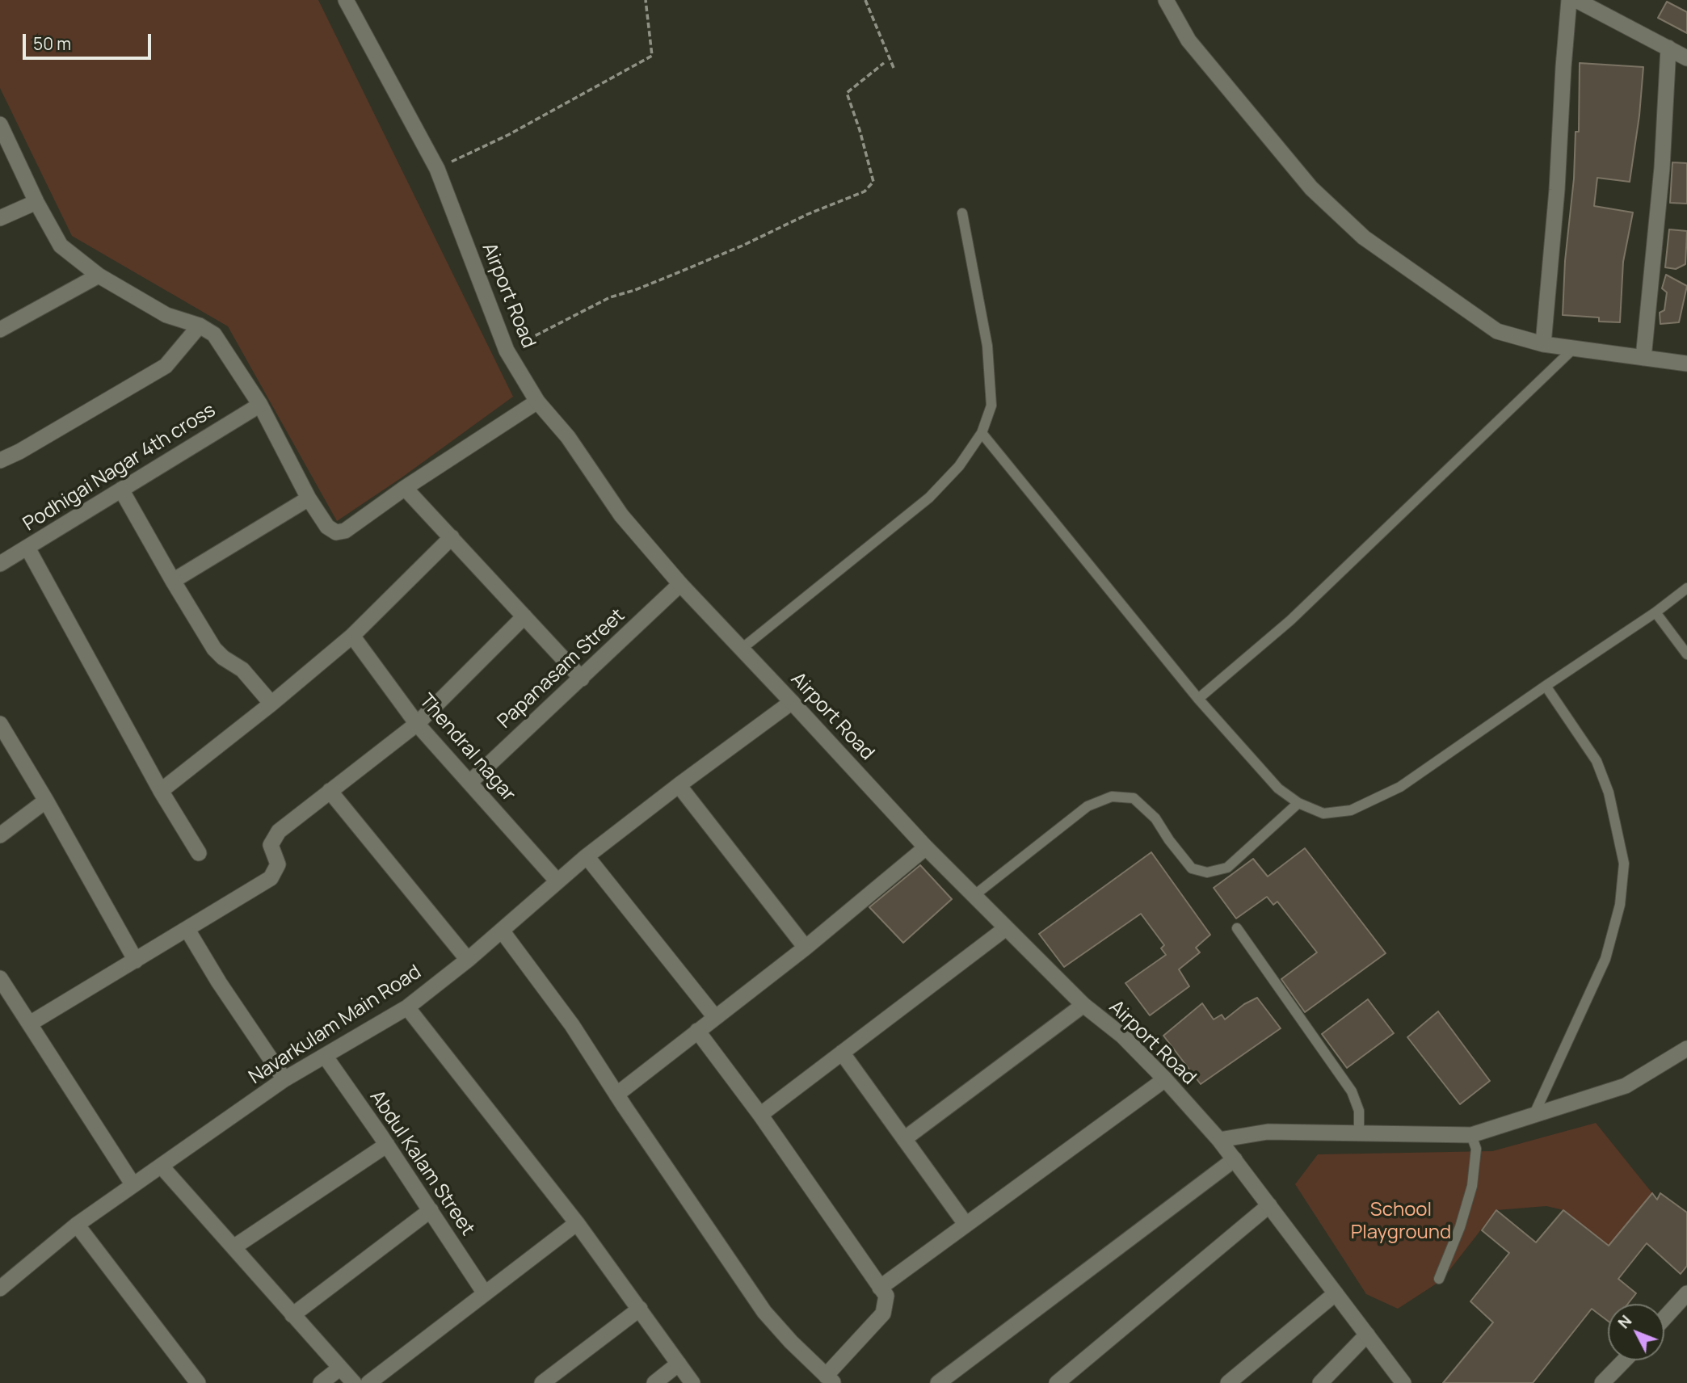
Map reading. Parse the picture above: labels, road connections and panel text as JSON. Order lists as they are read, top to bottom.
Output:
{
  "streets": {
    "street": [
      "Airport Road",
      "Podhigai Nagar 4th cross",
      "Papanasam Street",
      "Thendral nagar",
      "Navarkulam Main Road",
      "Abdul Kalam Street"
    ]
  },
  "crossings": [
    ["Airport Road", "Papanasam Street"],
    ["Airport Road", "Navarkulam Main Road"],
    ["Papanasam Street", "Thendral nagar"],
    ["Thendral nagar", "Navarkulam Main Road"],
    ["Navarkulam Main Road", "Abdul Kalam Street"]
  ],
  "parks": ["School Playground"],
  "scale_bar": "50 m",
  "north": "top left"
}
